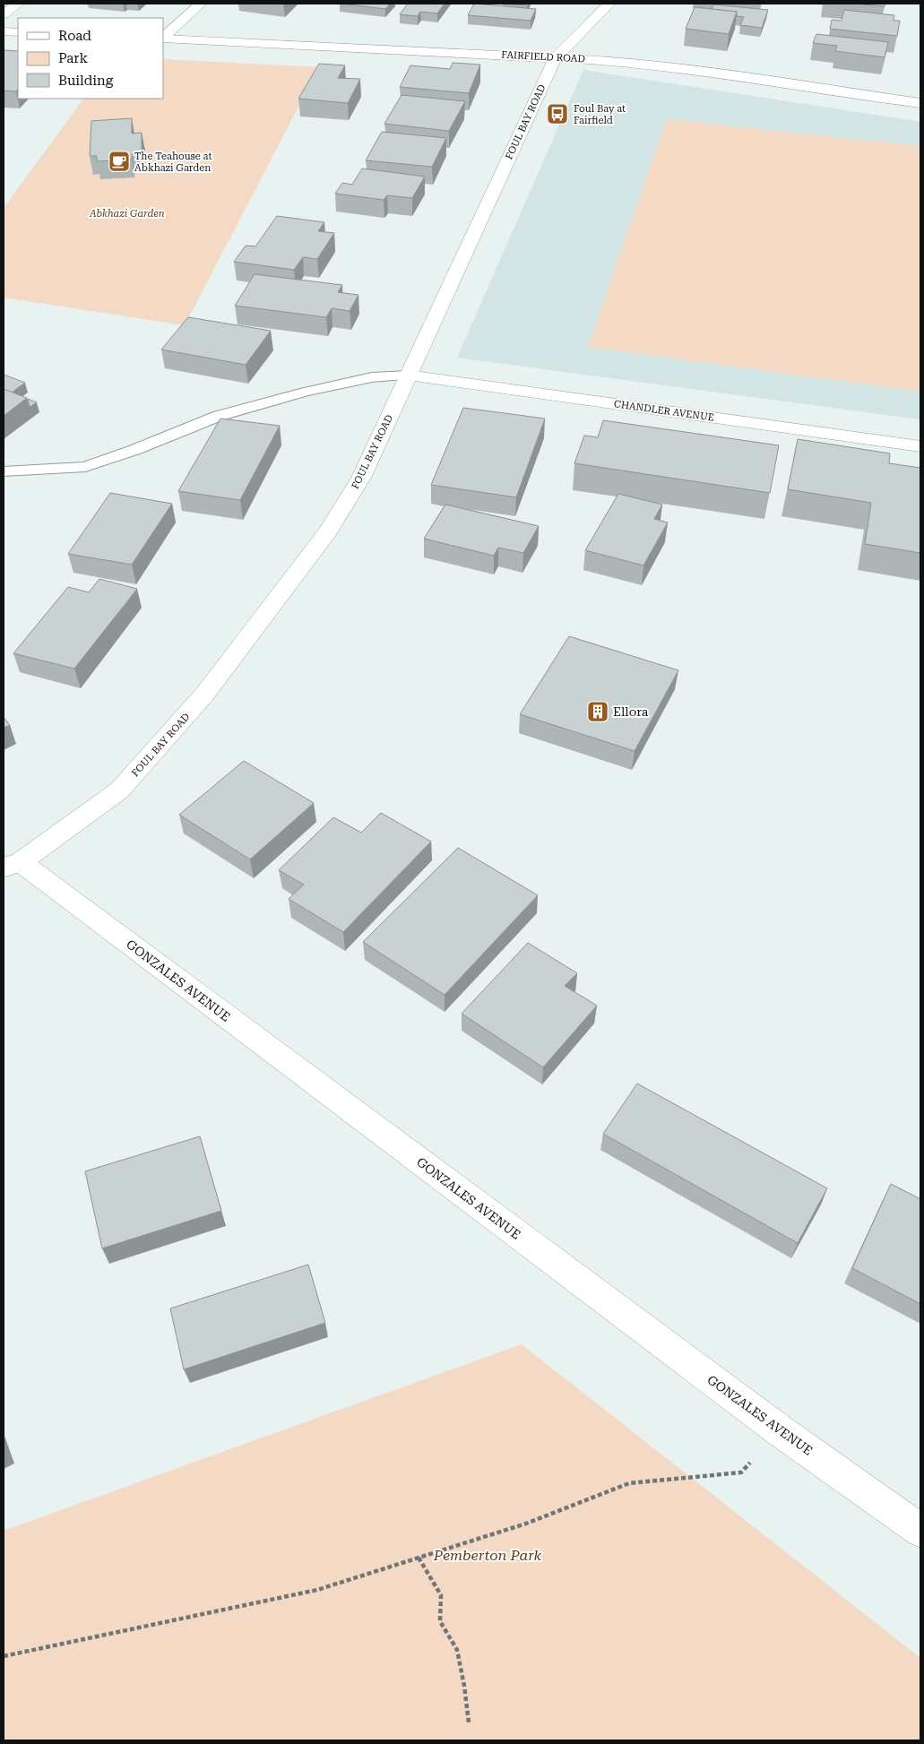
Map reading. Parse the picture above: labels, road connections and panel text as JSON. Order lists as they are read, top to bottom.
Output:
{
  "streets": {
    "street": [
      "FAIRFIELD ROAD",
      "FOUL BAY ROAD",
      "CHANDLER AVENUE",
      "GONZALES AVENUE"
    ]
  },
  "crossings": [
    ["FAIRFIELD ROAD", "FOUL BAY ROAD"],
    ["FOUL BAY ROAD", "CHANDLER AVENUE"],
    ["FOUL BAY ROAD", "GONZALES AVENUE"]
  ],
  "parks": ["Abkhazi Garden", "Pemberton Park"],
  "places": {
    "bus stop": ["Foul Bay at Fairfield"],
    "cafe": ["The Teahouse at Abkhazi Garden"],
    "building": ["Ellora"]
  },
  "legend": ["Road", "Park", "Building"]
}
